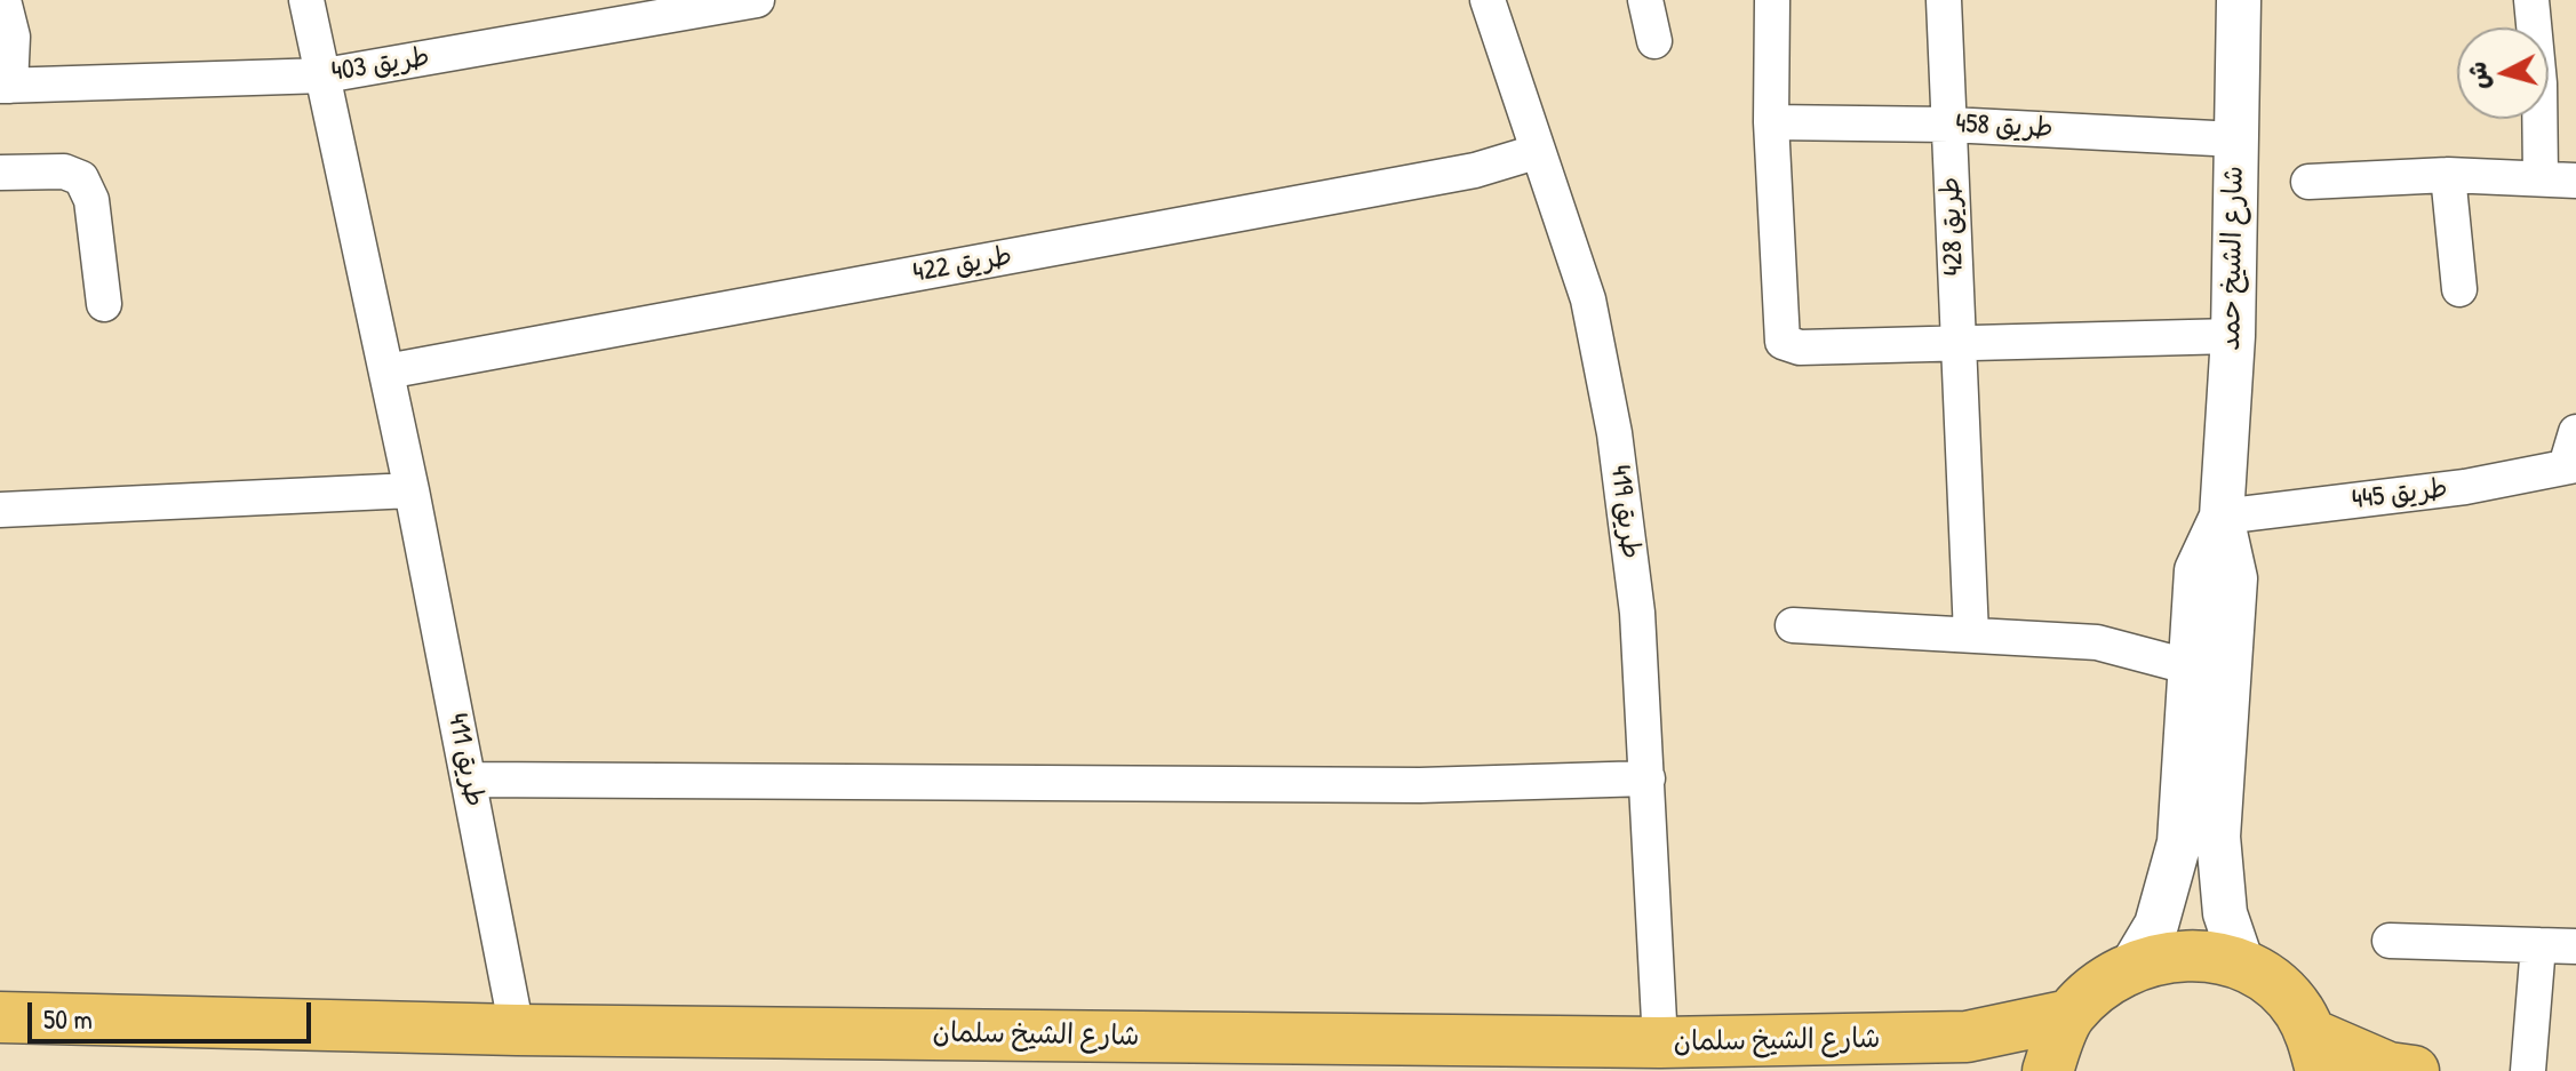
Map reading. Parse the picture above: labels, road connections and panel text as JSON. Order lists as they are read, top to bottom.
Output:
{
  "streets": {
    "main road": ["شارع الشيخ سلمان"],
    "street": [
      "طريق 403",
      "طريق 458",
      "طريق 428",
      "شارع الشيخ حمد",
      "طريق 422",
      "طريق 445",
      "طريق 419",
      "طريق 411"
    ]
  },
  "crossings": [
    ["طريق 403", "طريق 411"],
    ["طريق 458", "طريق 428"],
    ["طريق 458", "شارع الشيخ حمد"],
    ["شارع الشيخ حمد", "طريق 445"],
    ["طريق 422", "طريق 419"],
    ["طريق 422", "طريق 411"],
    ["طريق 419", "شارع الشيخ سلمان"],
    ["طريق 411", "شارع الشيخ سلمان"]
  ],
  "scale_bar": "50 m",
  "north": "left"
}
